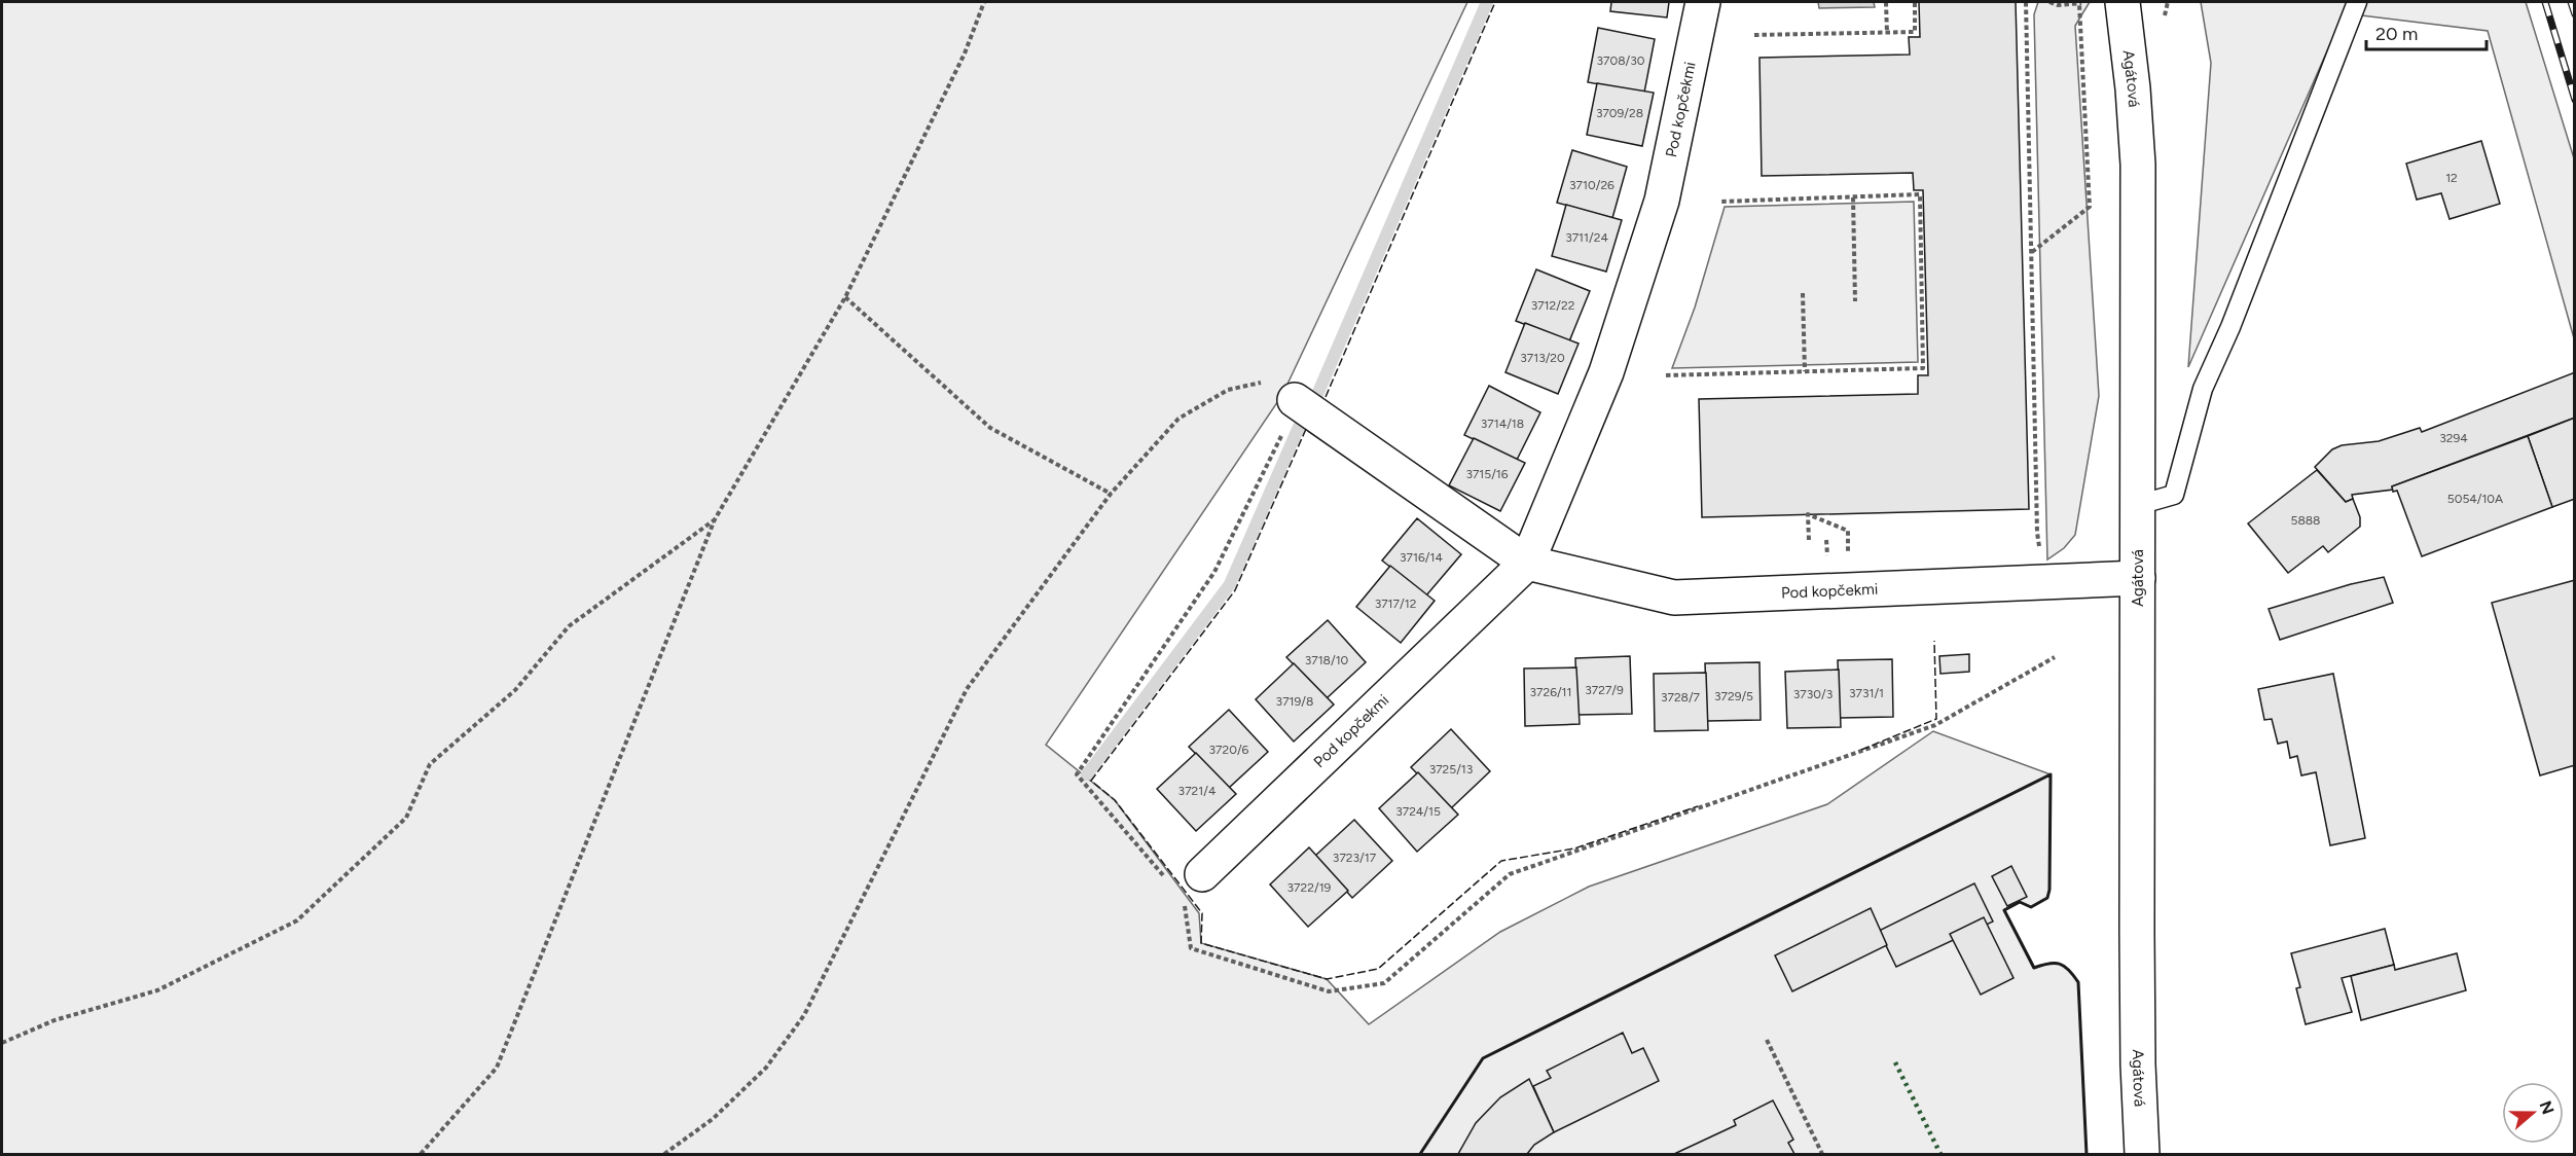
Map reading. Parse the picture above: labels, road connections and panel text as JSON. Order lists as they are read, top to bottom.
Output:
{
  "streets": {
    "street": ["Agátová", "Pod kopčekmi"]
  },
  "crossings": [
    ["Agátová", "Pod kopčekmi"]
  ],
  "house_numbers": [
    "3708/30",
    "3709/28",
    "12",
    "3710/26",
    "3711/24",
    "3712/22",
    "3713/20",
    "3714/18",
    "3294",
    "3715/16",
    "5054/10A",
    "5888",
    "3716/14",
    "3717/12",
    "3718/10",
    "3727/9",
    "3726/11",
    "3731/1",
    "3730/3",
    "3729/5",
    "3728/7",
    "3719/8",
    "3720/6",
    "3725/13",
    "3721/4",
    "3724/15",
    "3723/17",
    "3722/19"
  ],
  "scale_bar": "20 m",
  "north": "right"
}
